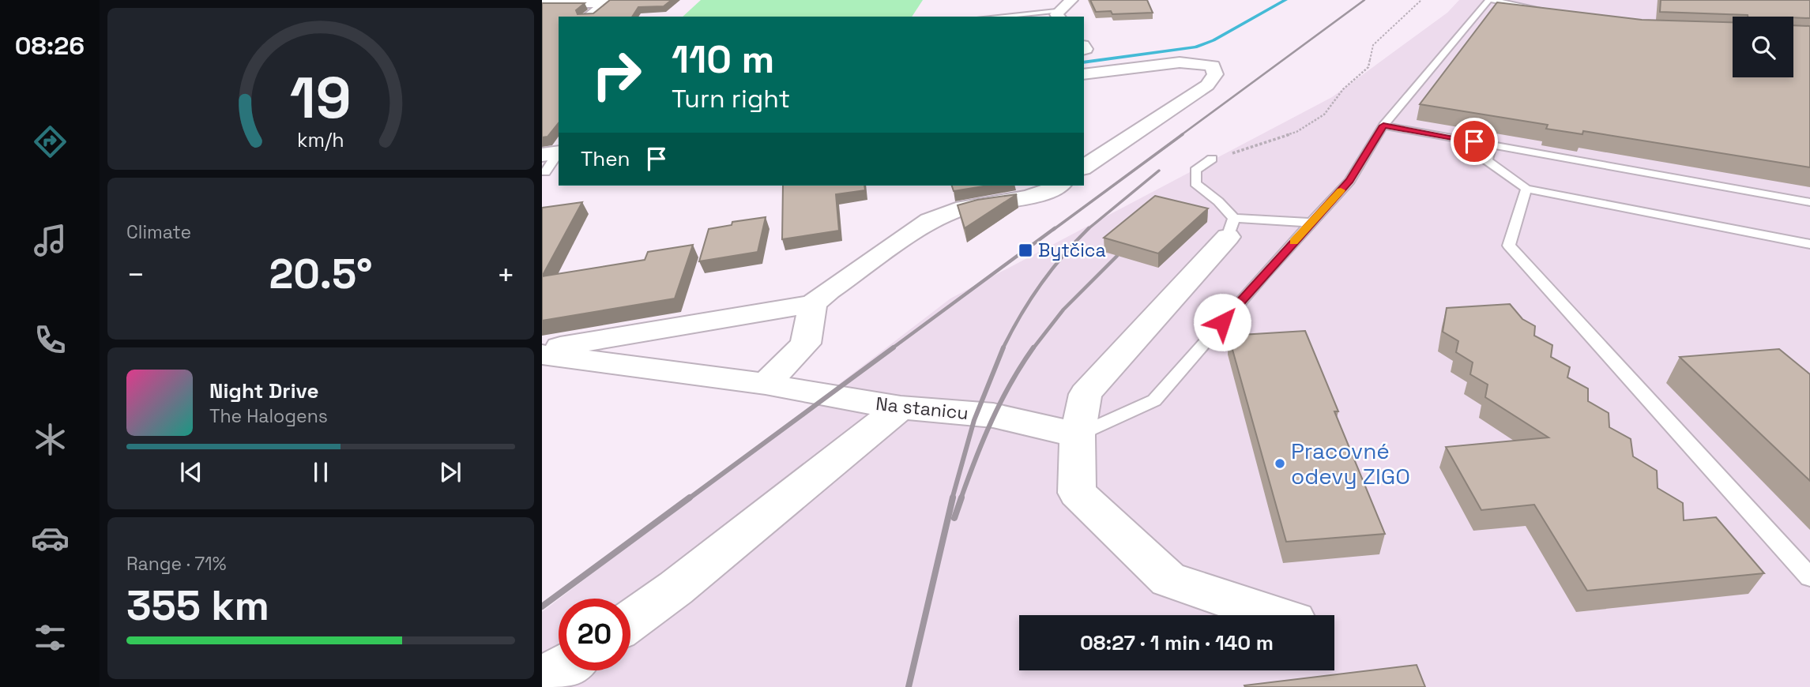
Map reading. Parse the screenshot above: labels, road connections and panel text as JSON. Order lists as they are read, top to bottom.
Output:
{
  "streets": {
    "street": ["Na stanicu"]
  },
  "places": {
    "transit": ["Bytčica"],
    "other": ["Pracovné odevy ZIGO"]
  },
  "page": {
    "tabs": "08:26",
    "turn": ["110 m", "Turn right"],
    "then": "Then",
    "tile": [
      "Climate",
      ["Range · 71%", "355 km"]
    ],
    "heat": ["−", "20.5°", "+"],
    "song": ["Night Drive", "The Halogens"],
    "limit": "20",
    "trip": "08:27 · 1 min · 140 m",
    "gauge": ["19", "km/h"]
  }
}
